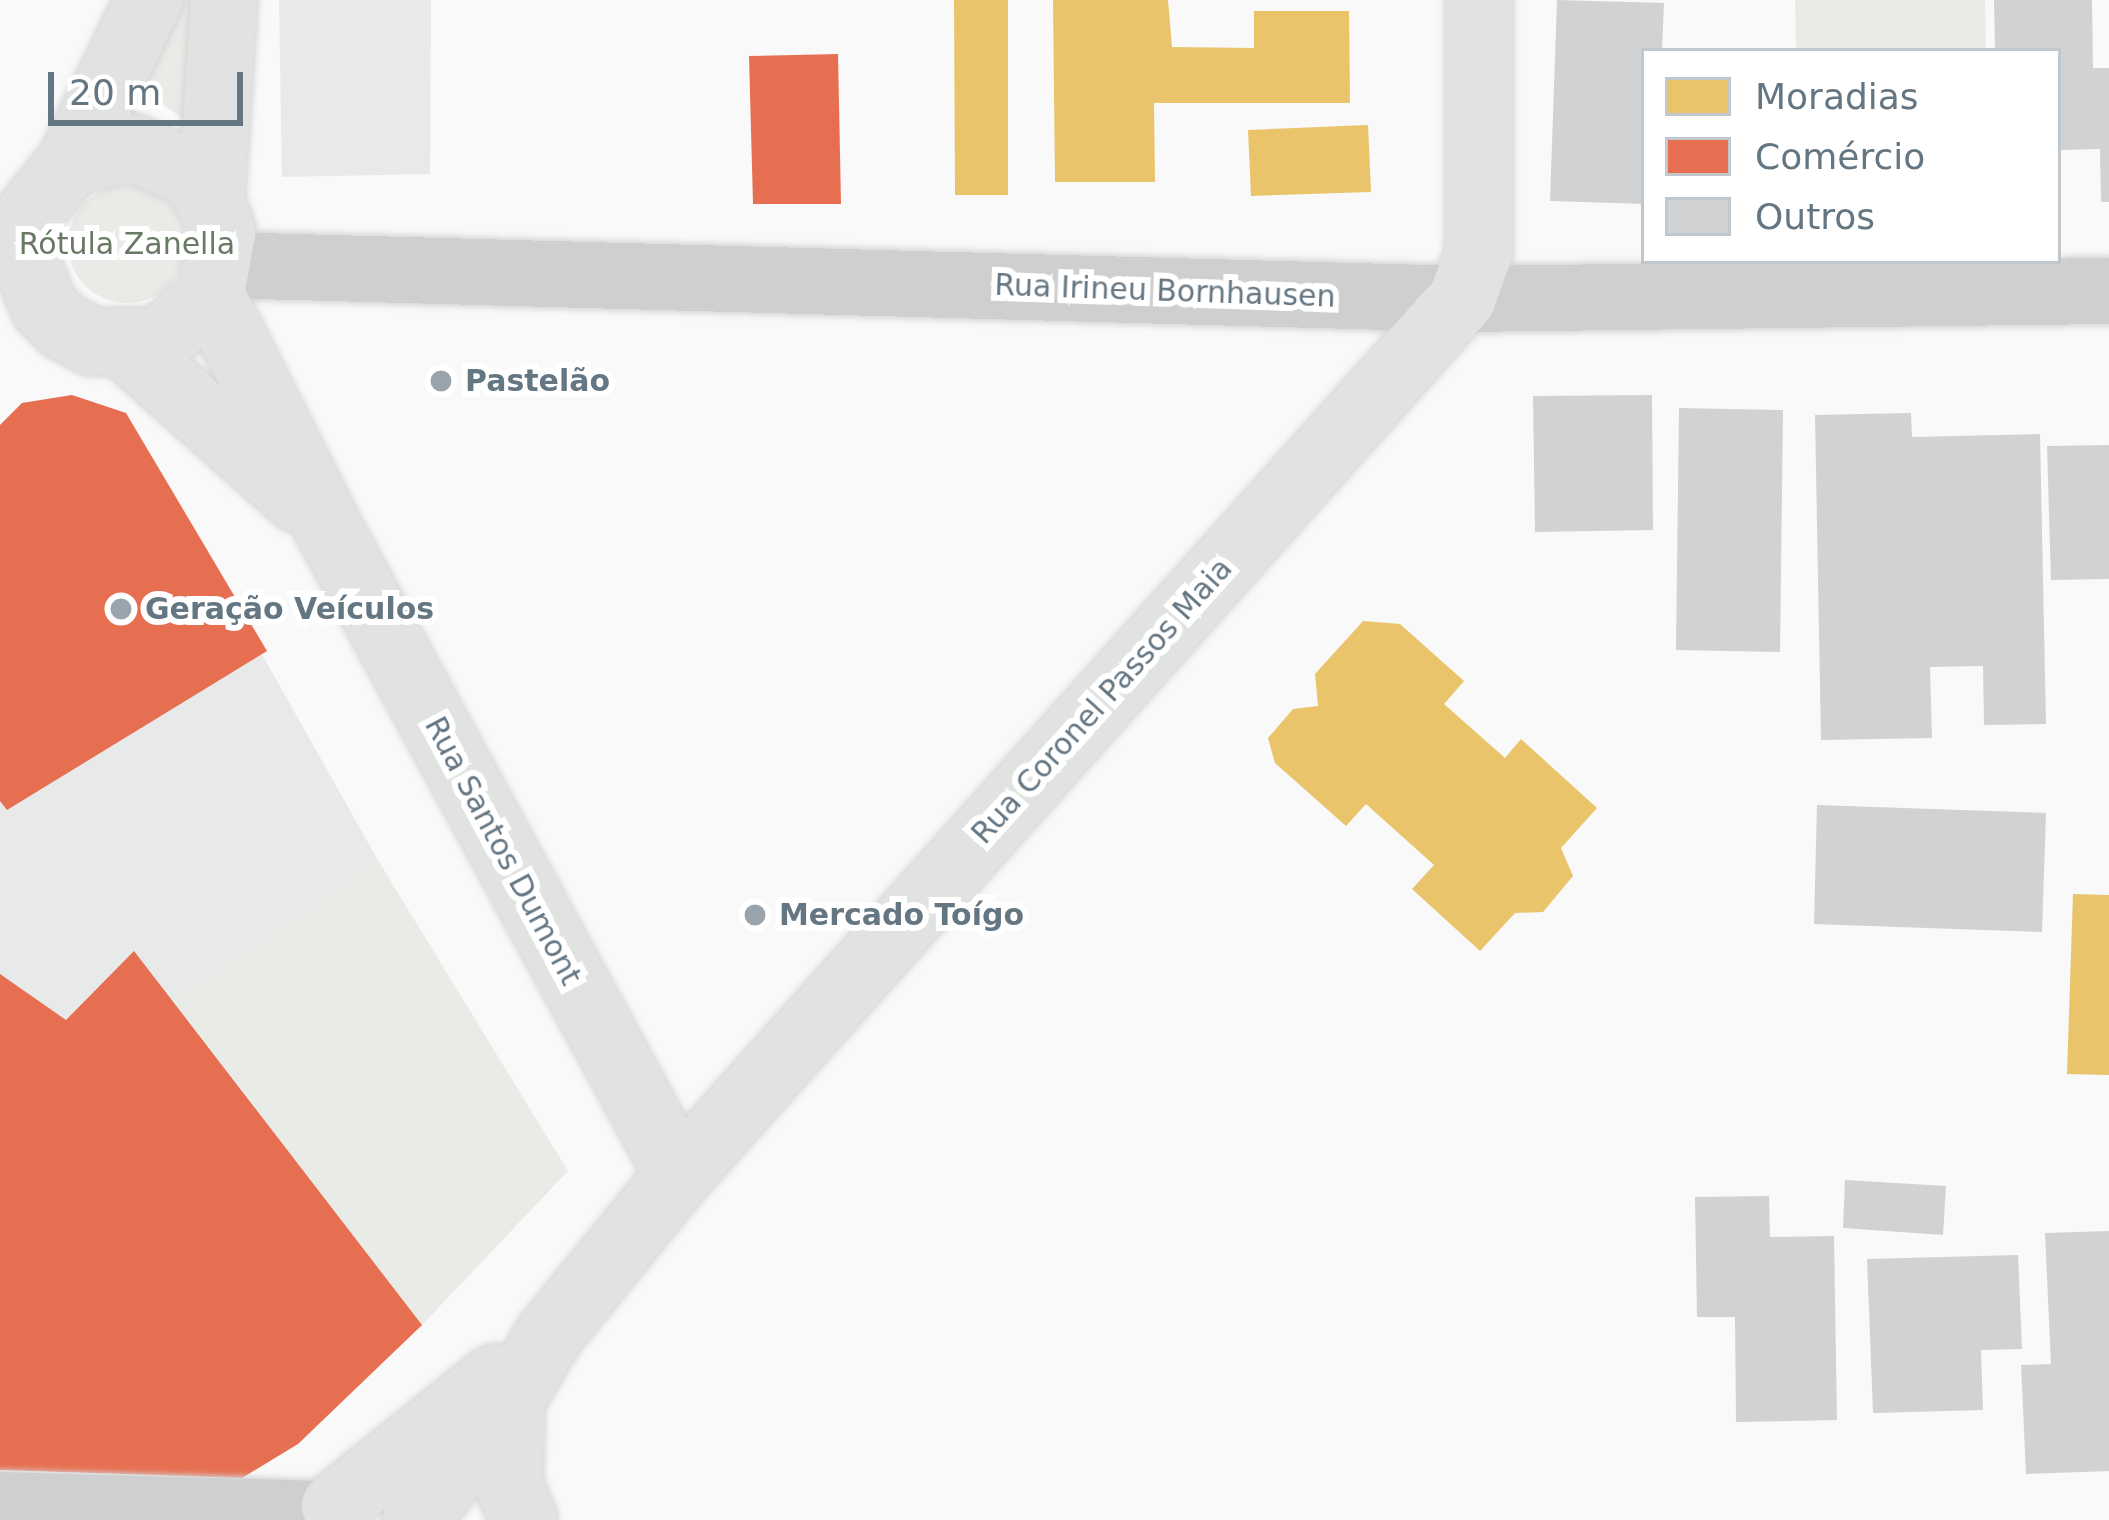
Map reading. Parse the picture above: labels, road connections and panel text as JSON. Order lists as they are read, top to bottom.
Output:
{
  "streets": {
    "main road": ["Rua Coronel Passos Maia", "Rua Santos Dumont"],
    "street": ["Rua Irineu Bornhausen"]
  },
  "crossings": [
    ["Rua Irineu Bornhausen", "Rua Coronel Passos Maia"],
    ["Rua Irineu Bornhausen", "Rua Santos Dumont"],
    ["Rua Coronel Passos Maia", "Rua Santos Dumont"]
  ],
  "parks": ["Rótula Zanella"],
  "places": ["Pastelão", "Geração Veículos", "Mercado Toígo"],
  "legend": ["Moradias", "Comércio", "Outros"],
  "scale_bar": "20 m"
}
